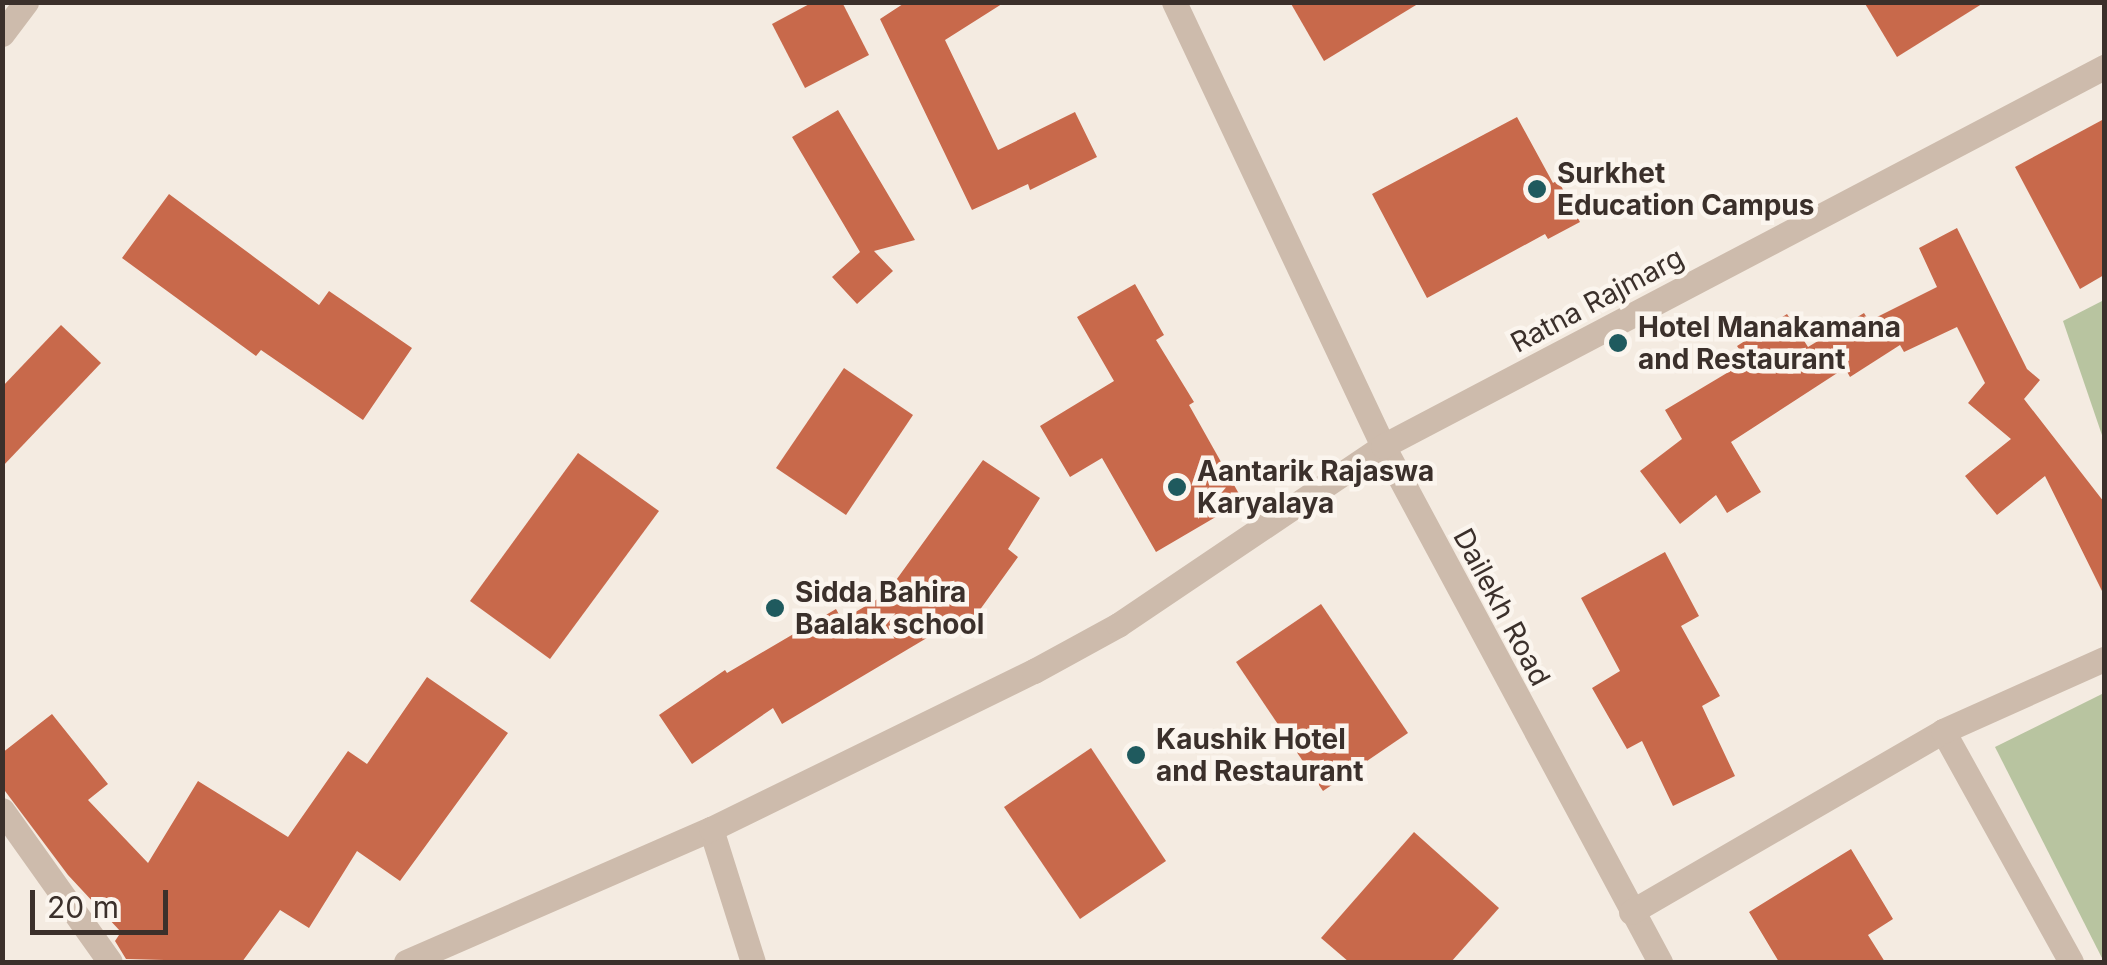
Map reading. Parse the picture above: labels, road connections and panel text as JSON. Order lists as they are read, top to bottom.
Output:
{
  "streets": {
    "street": ["Ratna Rajmarg", "Dailekh Road"]
  },
  "crossings": [
    ["Ratna Rajmarg", "Dailekh Road"]
  ],
  "places": [
    "Surkhet Education Campus",
    "Hotel Manakamana and Restaurant",
    "Aantarik Rajaswa Karyalaya",
    "Sidda Bahira Baalak school",
    "Kaushik Hotel and Restaurant"
  ],
  "scale_bar": "20 m"
}
